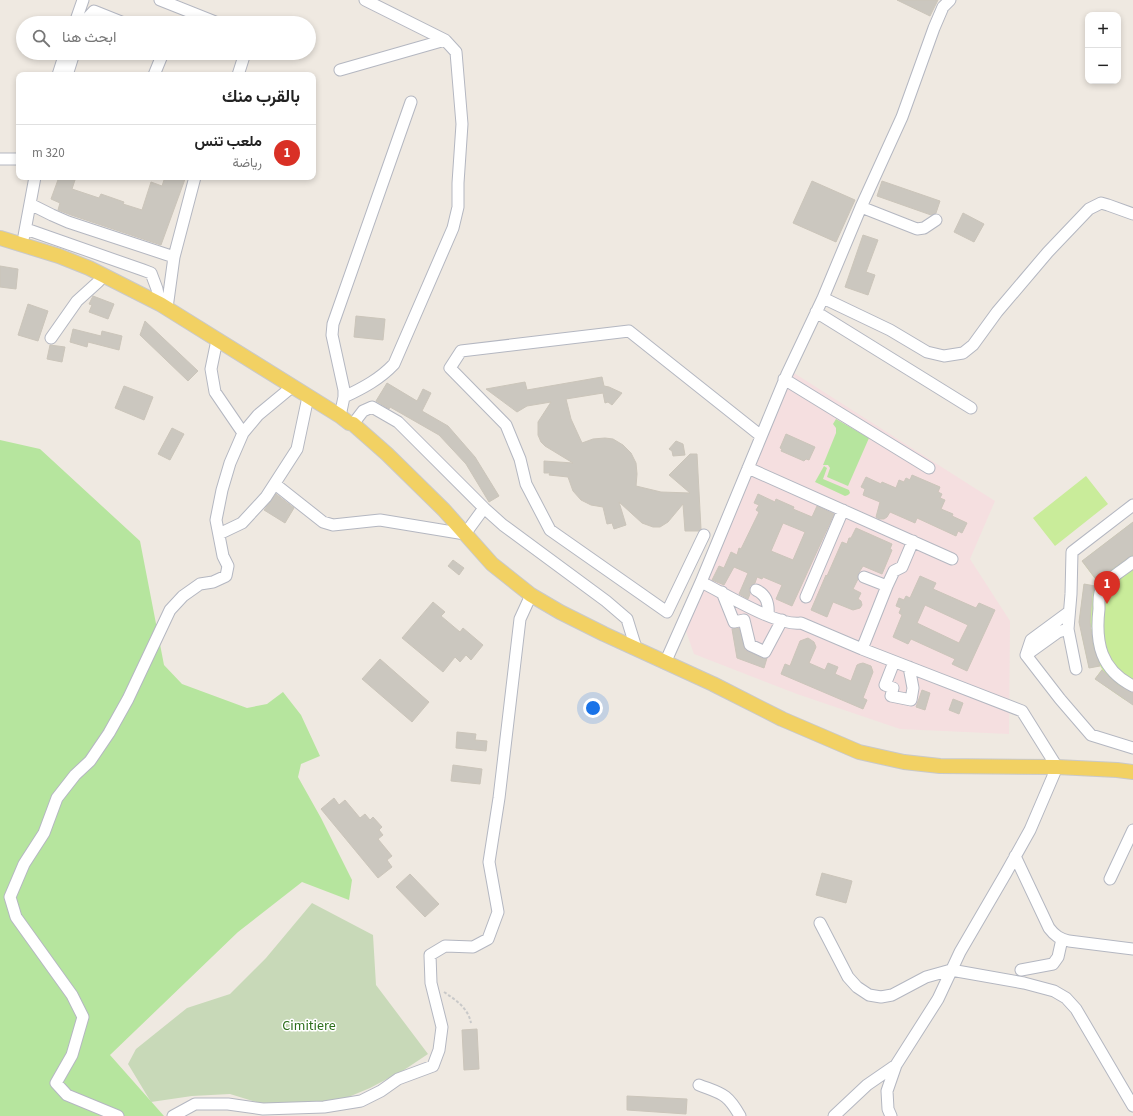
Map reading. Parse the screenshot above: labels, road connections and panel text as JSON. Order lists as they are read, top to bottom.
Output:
{
  "parks": ["Cimitiere"],
  "page": {
    "map_buttons": ["+", "−"],
    "search": "ابحث هنا",
    "heading": "بالقرب منك",
    "list": [
      {
        "mark": "1",
        "name": "ملعب تنس",
        "note": "رياضة",
        "value": "320 m"
      }
    ],
    "pins": "1"
  }
}
